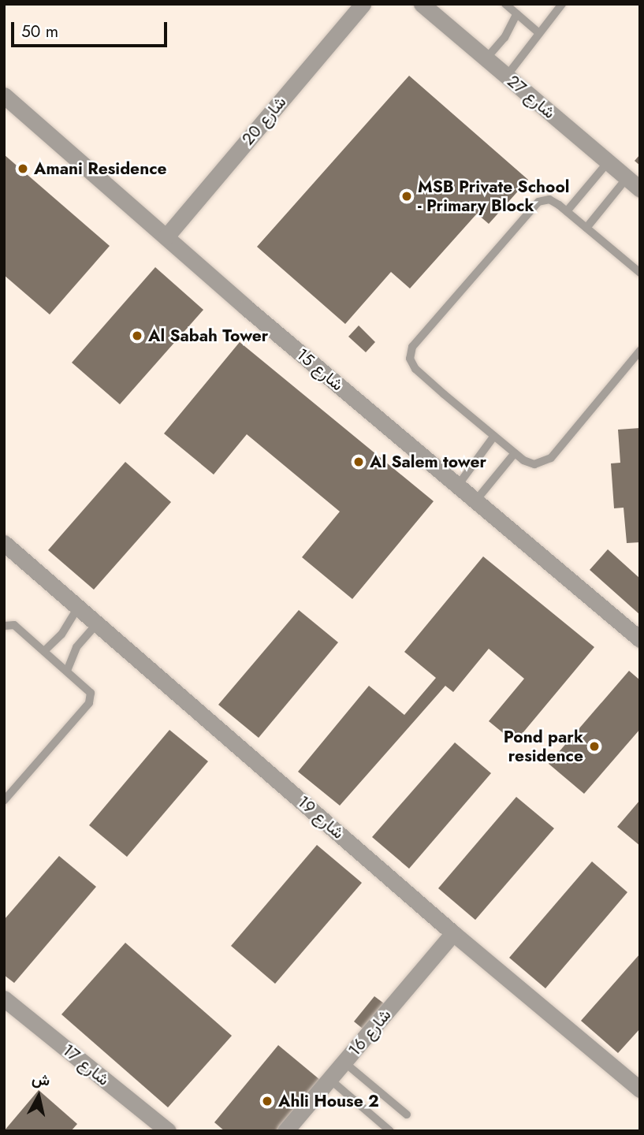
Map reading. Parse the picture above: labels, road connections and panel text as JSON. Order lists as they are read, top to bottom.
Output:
{
  "streets": {
    "street": [
      "شارع 27",
      "شارع 20",
      "شارع 15",
      "شارع 19",
      "شارع 16",
      "شارع 17"
    ]
  },
  "crossings": [
    ["شارع 20", "شارع 15"],
    ["شارع 19", "شارع 16"]
  ],
  "places": [
    "Amani Residence",
    "MSB Private School - Primary Block",
    "Al Sabah Tower",
    "Al Salem tower",
    "Pond park residence",
    "Ahli House 2"
  ],
  "scale_bar": "50 m",
  "north": "top"
}
